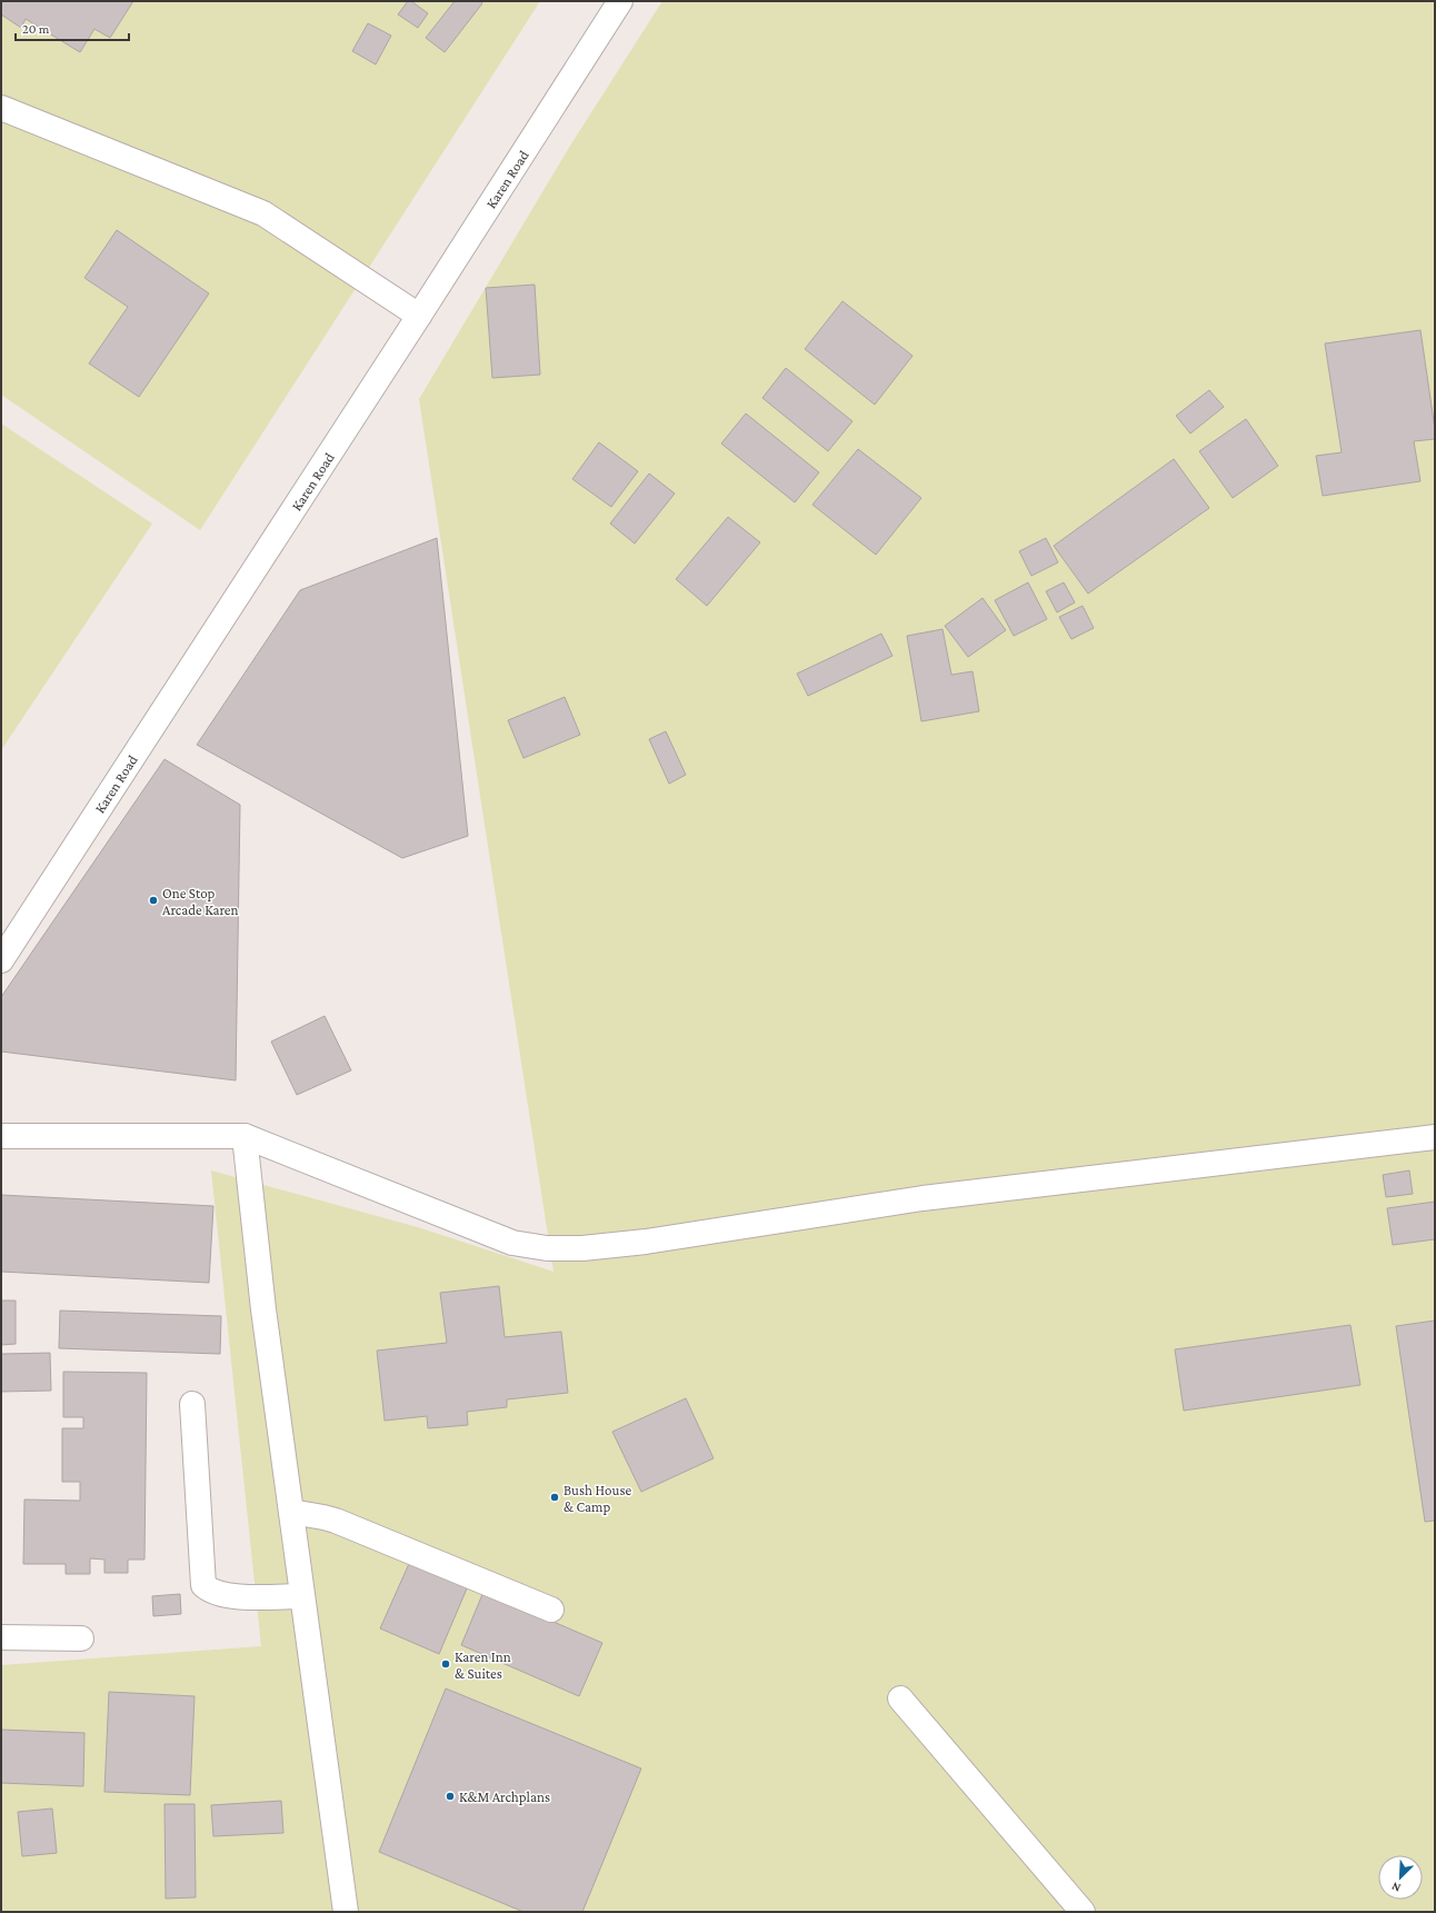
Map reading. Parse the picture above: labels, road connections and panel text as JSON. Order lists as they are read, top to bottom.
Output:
{
  "streets": {
    "street": ["Karen Road"]
  },
  "places": [
    "One Stop Arcade Karen",
    "Bush House & Camp",
    "Karen Inn & Suites",
    "K&M Archplans"
  ],
  "scale_bar": "20 m",
  "north": "bottom left"
}
